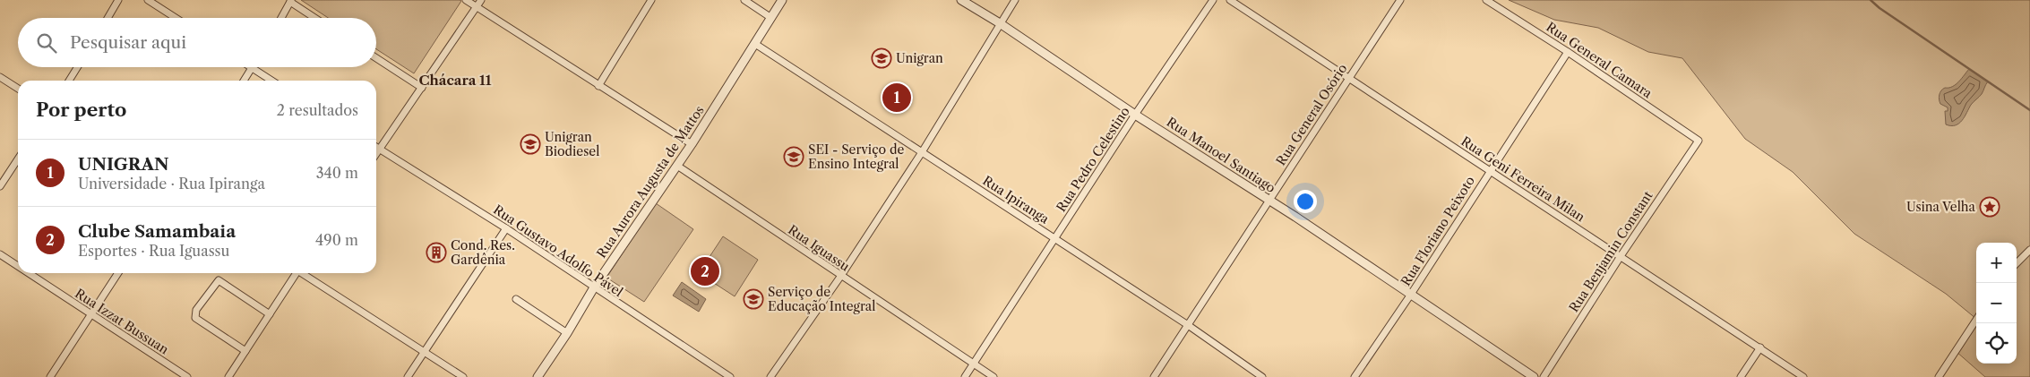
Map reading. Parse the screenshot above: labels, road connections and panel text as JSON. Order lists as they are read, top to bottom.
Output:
{
  "streets": {
    "street": [
      "Rua General Camara",
      "Rua General Osório",
      "Rua Manoel Santiago",
      "Rua Pedro Celestino",
      "Rua Geni Ferreira Milan",
      "Rua Aurora Augusta de Mattos",
      "Rua Ipiranga",
      "Rua Floriano Peixoto",
      "Rua Iguassu",
      "Rua Gustavo Adolfo Pável",
      "Rua Benjamin Constant",
      "Rua Izzat Bussuan"
    ]
  },
  "crossings": [
    ["Rua General Camara", "Rua Floriano Peixoto"],
    ["Rua General Camara", "Rua Benjamin Constant"],
    ["Rua General Osório", "Rua Manoel Santiago"],
    ["Rua General Osório", "Rua Geni Ferreira Milan"],
    ["Rua General Osório", "Rua Ipiranga"],
    ["Rua Manoel Santiago", "Rua Pedro Celestino"],
    ["Rua Manoel Santiago", "Rua Floriano Peixoto"],
    ["Rua Pedro Celestino", "Rua Ipiranga"],
    ["Rua Pedro Celestino", "Rua Iguassu"],
    ["Rua Geni Ferreira Milan", "Rua Floriano Peixoto"],
    ["Rua Geni Ferreira Milan", "Rua Benjamin Constant"],
    ["Rua Aurora Augusta de Mattos", "Rua Ipiranga"],
    ["Rua Aurora Augusta de Mattos", "Rua Iguassu"],
    ["Rua Aurora Augusta de Mattos", "Rua Gustavo Adolfo Pável"]
  ],
  "districts": ["Chácara 11"],
  "places": {
    "school or university": [
      "Unigran",
      "Unigran Biodiesel",
      "SEI - Serviço de Ensino Integral",
      "Serviço de Educação Integral"
    ],
    "place": ["Usina Velha"],
    "building": ["Cond. Res. Gardênia"]
  },
  "page": {
    "search": "Pesquisar aqui",
    "heading": ["Por perto", "2 resultados"],
    "pins": ["1", "2"],
    "list": [
      {
        "mark": "1",
        "name": "UNIGRAN",
        "note": "Universidade · Rua Ipiranga",
        "value": "340 m"
      },
      {
        "mark": "2",
        "name": "Clube Samambaia",
        "note": "Esportes · Rua Iguassu",
        "value": "490 m"
      }
    ],
    "map_buttons": ["+", "−"]
  }
}
